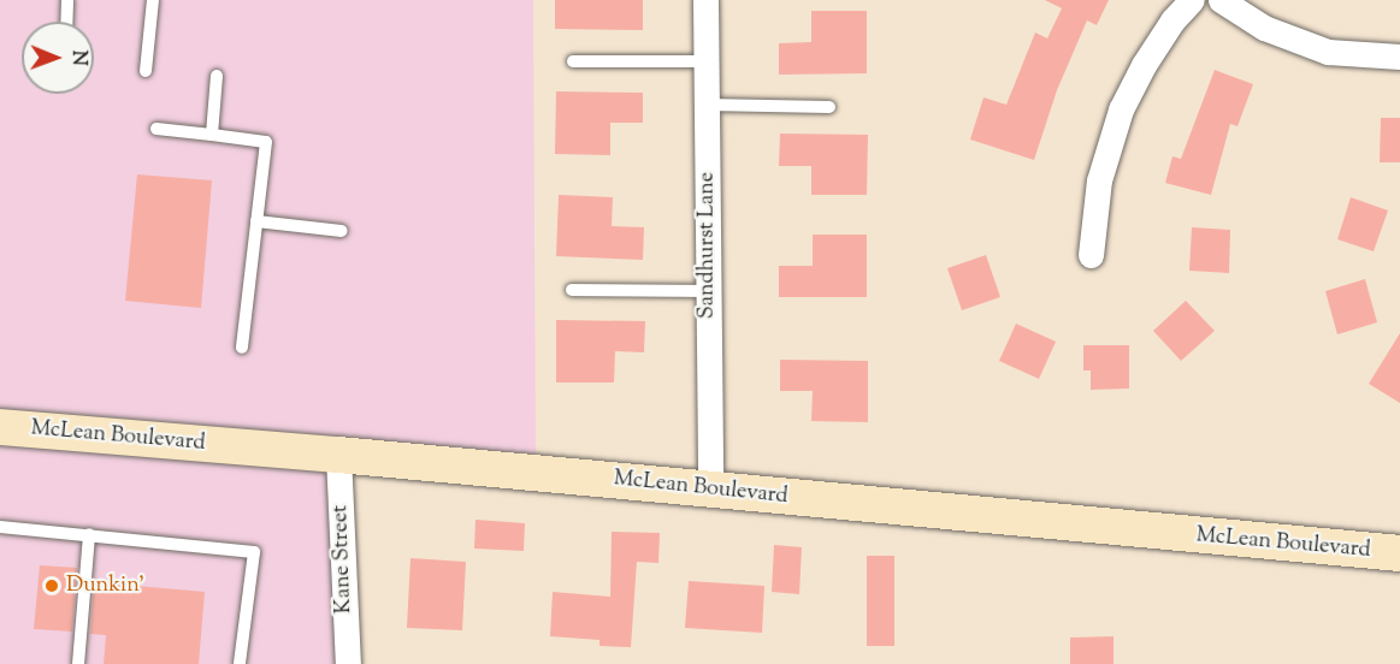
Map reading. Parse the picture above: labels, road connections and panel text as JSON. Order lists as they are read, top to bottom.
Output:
{
  "streets": {
    "main road": ["McLean Boulevard"],
    "street": ["Sandhurst Lane", "Kane Street"]
  },
  "crossings": [
    ["Sandhurst Lane", "McLean Boulevard"],
    ["McLean Boulevard", "Kane Street"]
  ],
  "places": ["Dunkin'"],
  "north": "right"
}
